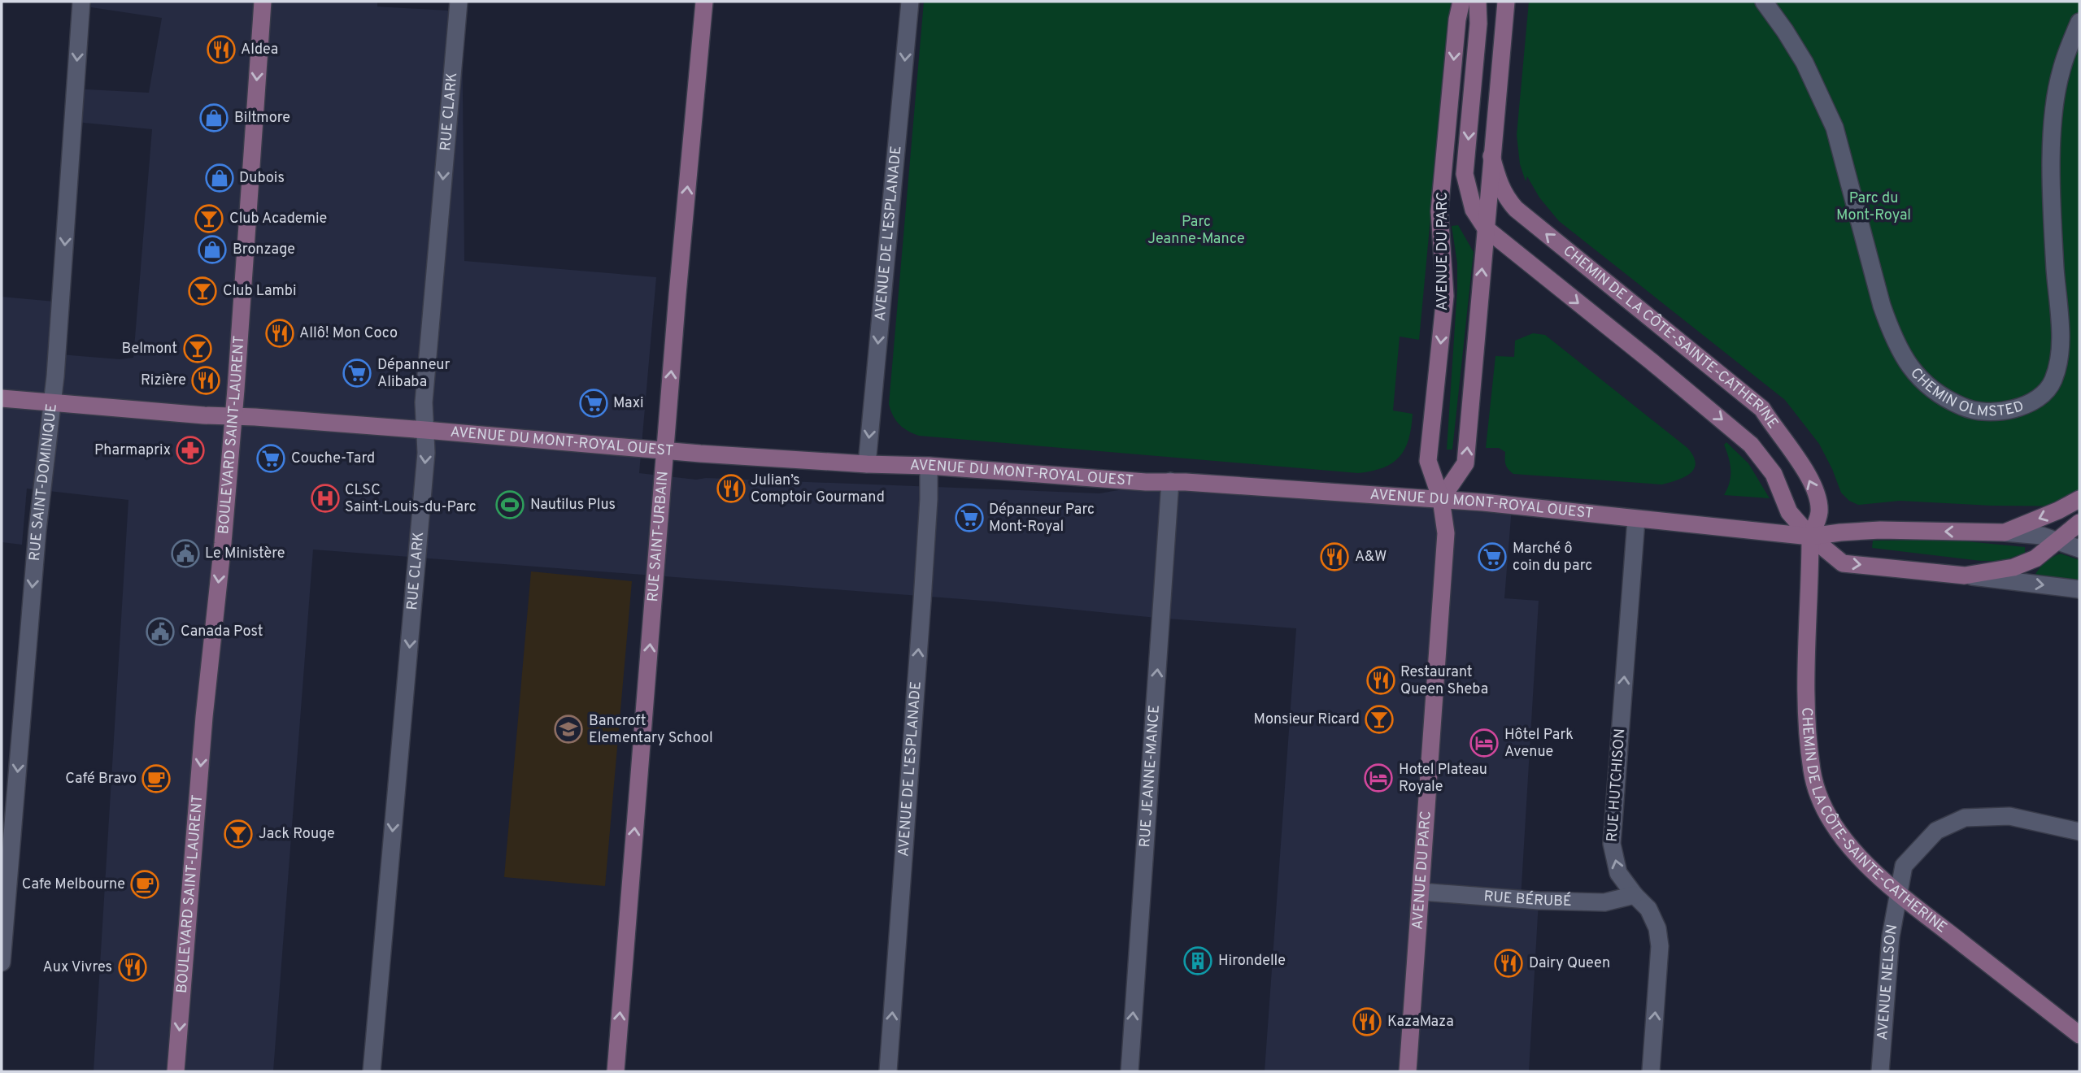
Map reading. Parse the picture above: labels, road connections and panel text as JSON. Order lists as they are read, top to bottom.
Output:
{
  "streets": {
    "main road": [
      "AVENUE DU PARC",
      "CHEMIN DE LA CÔTE-SAINTE-CATHERINE",
      "BOULEVARD SAINT-LAURENT",
      "AVENUE DU MONT-ROYAL OUEST",
      "RUE SAINT-URBAIN"
    ],
    "street": [
      "RUE CLARK",
      "AVENUE DE L'ESPLANADE",
      "CHEMIN OLMSTED",
      "RUE SAINT-DOMINIQUE",
      "RUE JEANNE-MANCE",
      "RUE HUTCHISON",
      "RUE BÉRUBÉ",
      "AVENUE NELSON"
    ]
  },
  "crossings": [
    ["RUE CLARK", "AVENUE DU MONT-ROYAL OUEST"],
    ["AVENUE DE L'ESPLANADE", "AVENUE DU MONT-ROYAL OUEST"],
    ["AVENUE DU PARC", "CHEMIN DE LA CÔTE-SAINTE-CATHERINE"],
    ["AVENUE DU PARC", "AVENUE DU MONT-ROYAL OUEST"],
    ["AVENUE DU PARC", "RUE BÉRUBÉ"],
    ["CHEMIN DE LA CÔTE-SAINTE-CATHERINE", "AVENUE DU MONT-ROYAL OUEST"],
    ["CHEMIN DE LA CÔTE-SAINTE-CATHERINE", "AVENUE NELSON"],
    ["BOULEVARD SAINT-LAURENT", "AVENUE DU MONT-ROYAL OUEST"],
    ["AVENUE DU MONT-ROYAL OUEST", "RUE SAINT-DOMINIQUE"],
    ["AVENUE DU MONT-ROYAL OUEST", "RUE SAINT-URBAIN"],
    ["AVENUE DU MONT-ROYAL OUEST", "RUE JEANNE-MANCE"],
    ["AVENUE DU MONT-ROYAL OUEST", "RUE HUTCHISON"],
    ["RUE HUTCHISON", "RUE BÉRUBÉ"]
  ],
  "one_way": [
    "RUE CLARK",
    "BOULEVARD SAINT-LAURENT",
    "RUE SAINT-DOMINIQUE",
    "RUE SAINT-URBAIN",
    "RUE JEANNE-MANCE",
    "RUE HUTCHISON"
  ],
  "parks": ["Parc du Mont-Royal", "Parc Jeanne-Mance"],
  "places": {
    "restaurant": [
      "Aldea",
      "Allô! Mon Coco",
      "Rizière",
      "Julian’s Comptoir Gourmand",
      "A&W",
      "Restaurant Queen Sheba",
      "Dairy Queen",
      "Aux Vivres",
      "KazaMaza"
    ],
    "shop": ["Biltmore", "Dubois", "Bronzage"],
    "bar": [
      "Club Academie",
      "Club Lambi",
      "Belmont",
      "Monsieur Ricard",
      "Jack Rouge"
    ],
    "supermarket": [
      "Dépanneur Alibaba",
      "Maxi",
      "Couche-Tard",
      "Dépanneur Parc Mont-Royal",
      "Marché ô coin du parc"
    ],
    "pharmacy": ["Pharmaprix"],
    "hospital": ["CLSC Saint-Louis-du-Parc"],
    "sports": ["Nautilus Plus"],
    "public building": ["Le Ministère", "Canada Post"],
    "school or university": ["Bancroft Elementary School"],
    "hotel": ["Hôtel Park Avenue", "Hotel Plateau Royale"],
    "cafe": ["Café Bravo", "Cafe Melbourne"],
    "building": ["Hirondelle"]
  }
}
